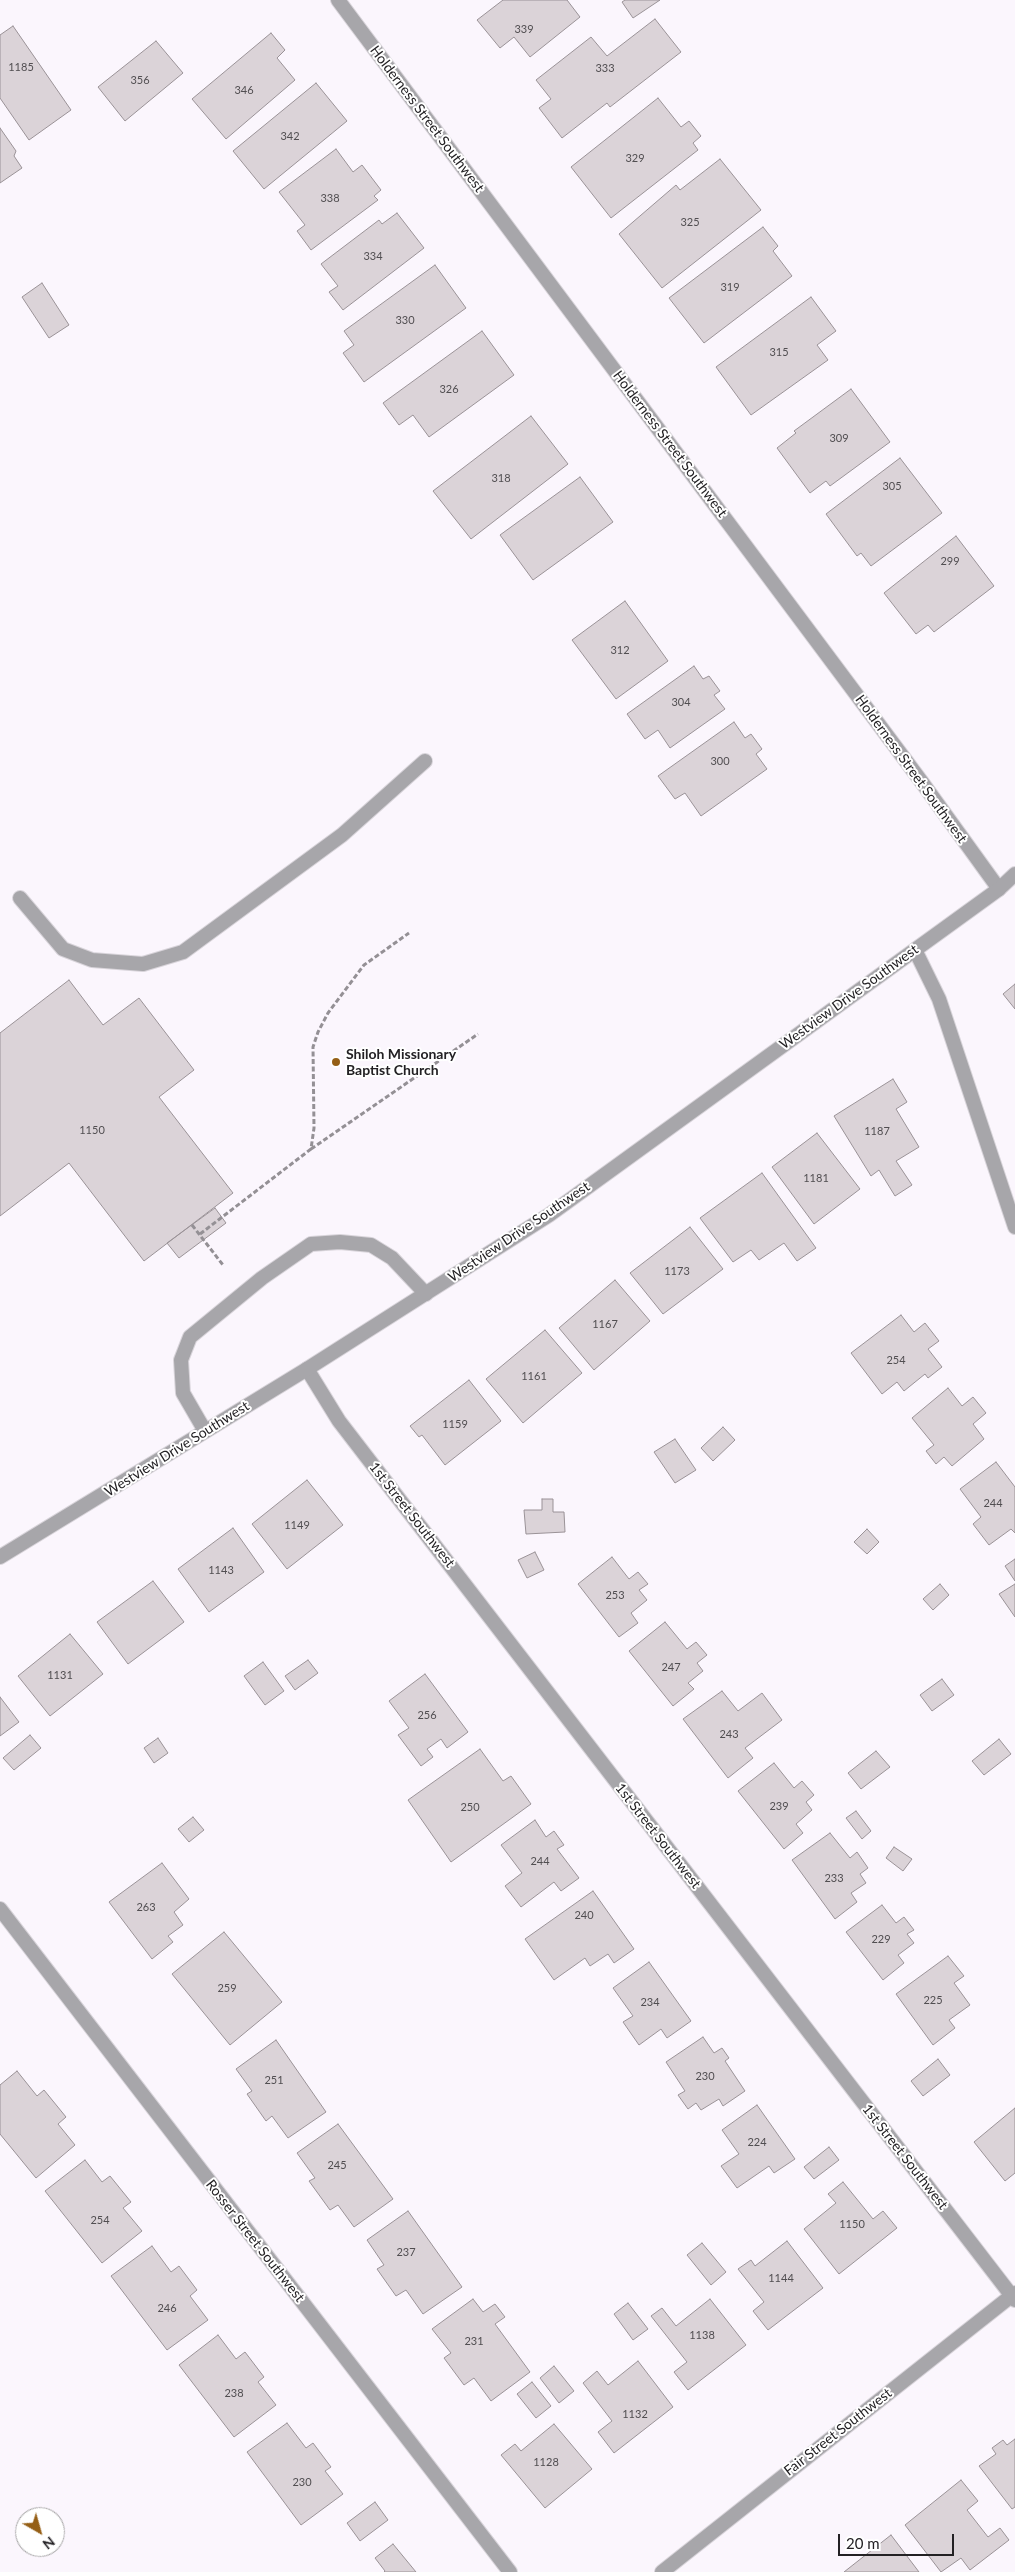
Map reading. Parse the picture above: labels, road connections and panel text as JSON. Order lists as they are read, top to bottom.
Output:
{
  "streets": {
    "street": [
      "Holderness Street Southwest",
      "Westview Drive Southwest",
      "1st Street Southwest",
      "Rosser Street Southwest",
      "Fair Street Southwest"
    ]
  },
  "crossings": [
    ["Holderness Street Southwest", "Westview Drive Southwest"],
    ["Westview Drive Southwest", "1st Street Southwest"],
    ["1st Street Southwest", "Fair Street Southwest"]
  ],
  "places": ["Shiloh Missionary Baptist Church"],
  "house_numbers": [
    "339",
    "1185",
    "333",
    "356",
    "346",
    "342",
    "329",
    "338",
    "325",
    "334",
    "319",
    "330",
    "315",
    "326",
    "309",
    "318",
    "305",
    "299",
    "312",
    "304",
    "300",
    "1150",
    "1187",
    "1181",
    "1173",
    "1167",
    "254",
    "1161",
    "1159",
    "244",
    "1149",
    "1143",
    "253",
    "247",
    "1131",
    "256",
    "243",
    "239",
    "250",
    "244",
    "233",
    "263",
    "240",
    "229",
    "259",
    "225",
    "234",
    "230",
    "251",
    "224",
    "245",
    "254",
    "1150",
    "237",
    "1144",
    "246",
    "1138",
    "231",
    "238",
    "1132",
    "1128",
    "230"
  ],
  "scale_bar": "20 m",
  "north": "bottom right"
}
